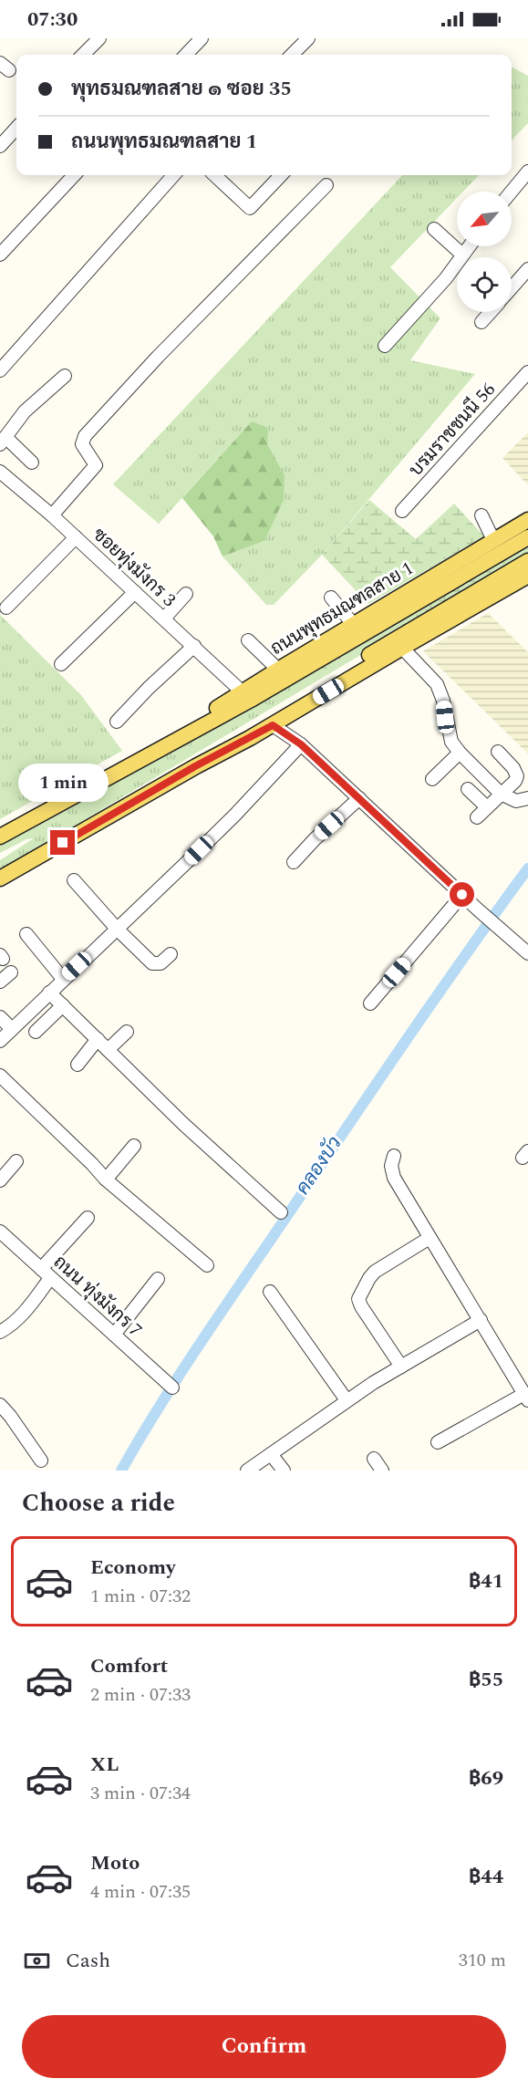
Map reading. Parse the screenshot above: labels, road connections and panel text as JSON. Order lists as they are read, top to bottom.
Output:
{
  "streets": {
    "main road": ["ถนนพุทธมณฑลสาย 1"],
    "street": ["บรมราชชนนี 56", "ซอยทุ่งมังกร 3", "ถนน ทุ่งมังกร 7"]
  },
  "crossings": [
    ["ซอยทุ่งมังกร 3", "ถนนพุทธมณฑลสาย 1"]
  ],
  "water": ["คลองบัว"],
  "north": "bottom left",
  "page": {
    "status": "07:30",
    "banner": ["พุทธมณฑลสาย ๑ ซอย 35", "ถนนพุทธมณฑลสาย 1"],
    "bubble": "1 min",
    "heading": "Choose a ride",
    "list": [
      {
        "name": "Economy",
        "note": "1 min · 07:32",
        "value": "฿41"
      },
      {
        "name": "Comfort",
        "note": "2 min · 07:33",
        "value": "฿55"
      },
      {
        "name": "XL",
        "note": "3 min · 07:34",
        "value": "฿69"
      },
      {
        "name": "Moto",
        "note": "4 min · 07:35",
        "value": "฿44"
      }
    ],
    "pay": ["Cash", "310 m"],
    "buttons": "Confirm"
  }
}
